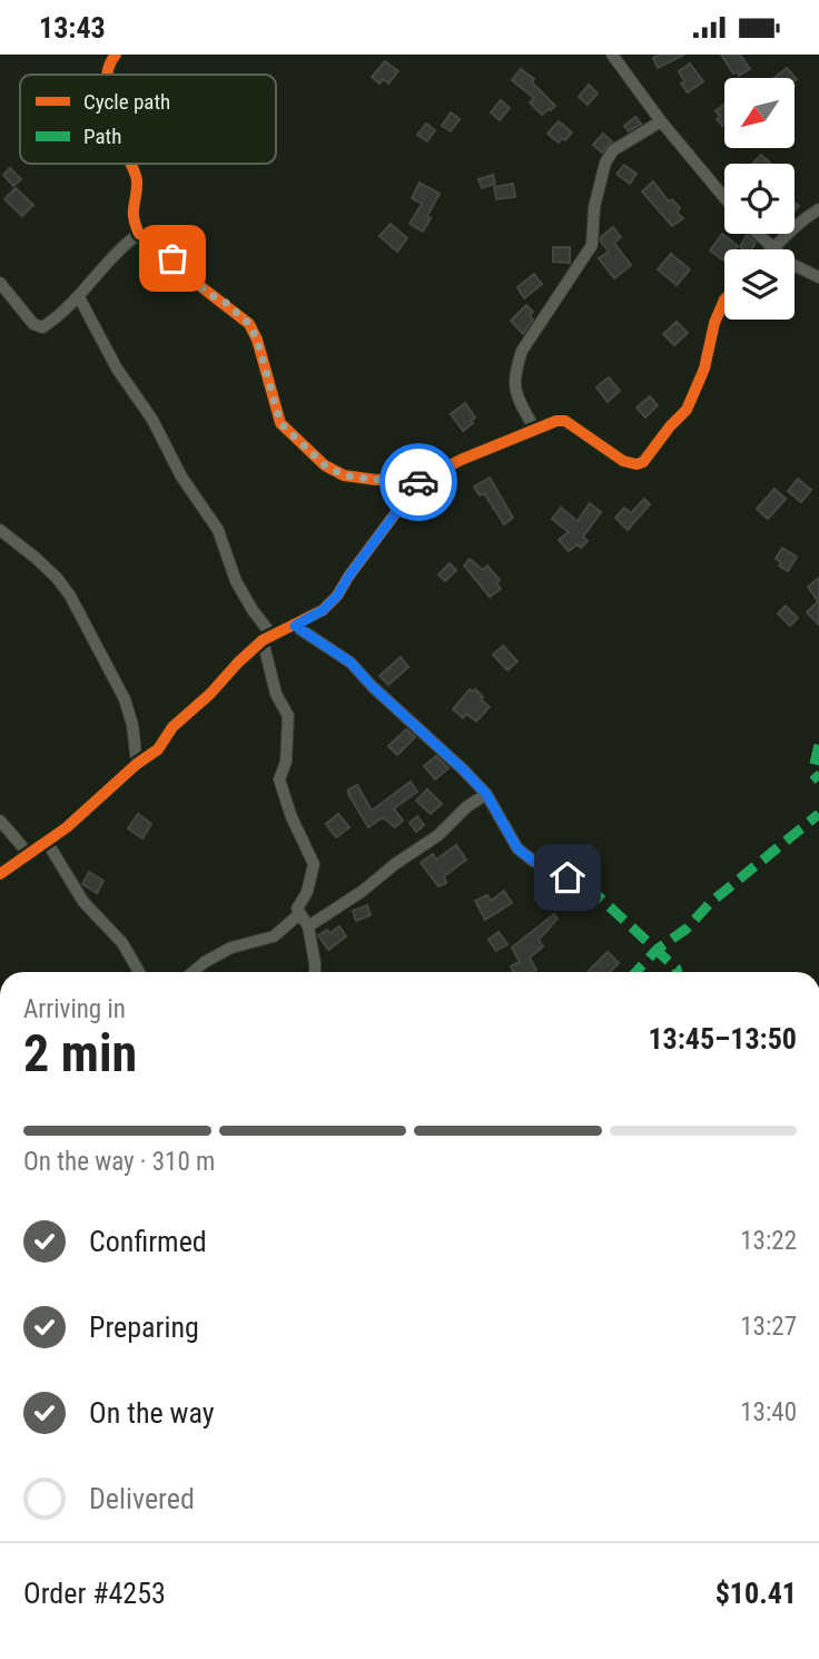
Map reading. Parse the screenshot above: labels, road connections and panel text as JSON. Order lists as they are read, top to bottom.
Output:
{
  "legend": ["Cycle path", "Path"],
  "north": "bottom left",
  "page": {
    "status": "13:43",
    "heading": ["2 min", "Arriving in", "13:45–13:50"],
    "panel": ["Order #4253", "$10.41"],
    "bar": "On the way · 310 m",
    "list": [
      ["Confirmed", "13:22"],
      ["Preparing", "13:27"],
      ["On the way", "13:40"],
      "Delivered"
    ]
  }
}
